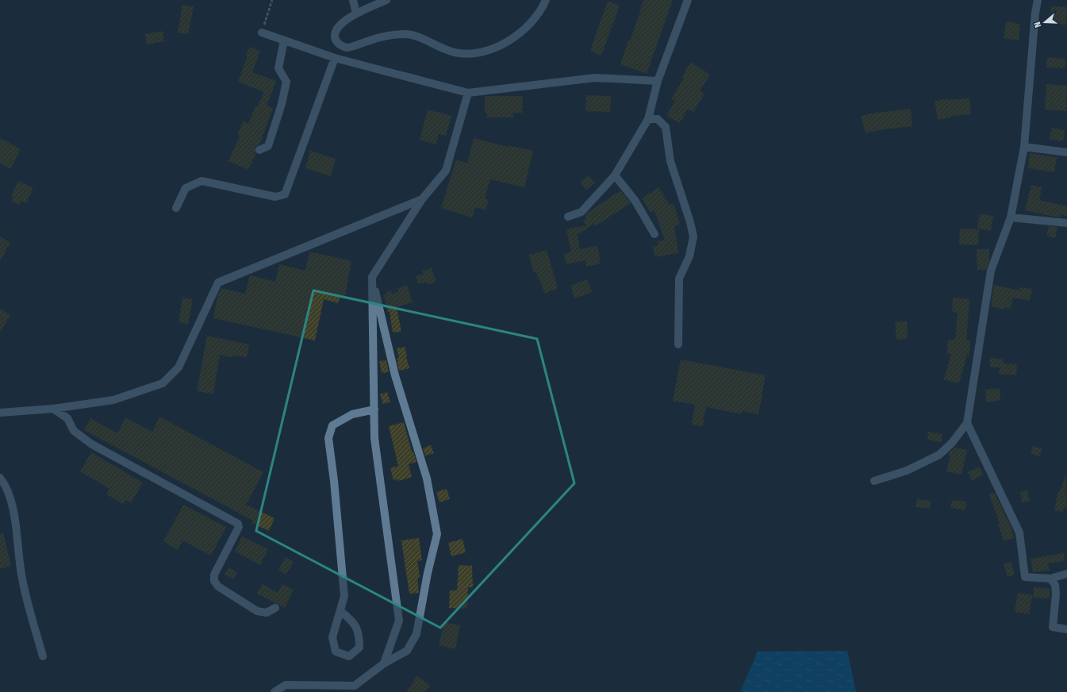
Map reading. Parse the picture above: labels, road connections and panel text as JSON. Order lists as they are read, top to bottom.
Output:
{
  "north": "left"
}
